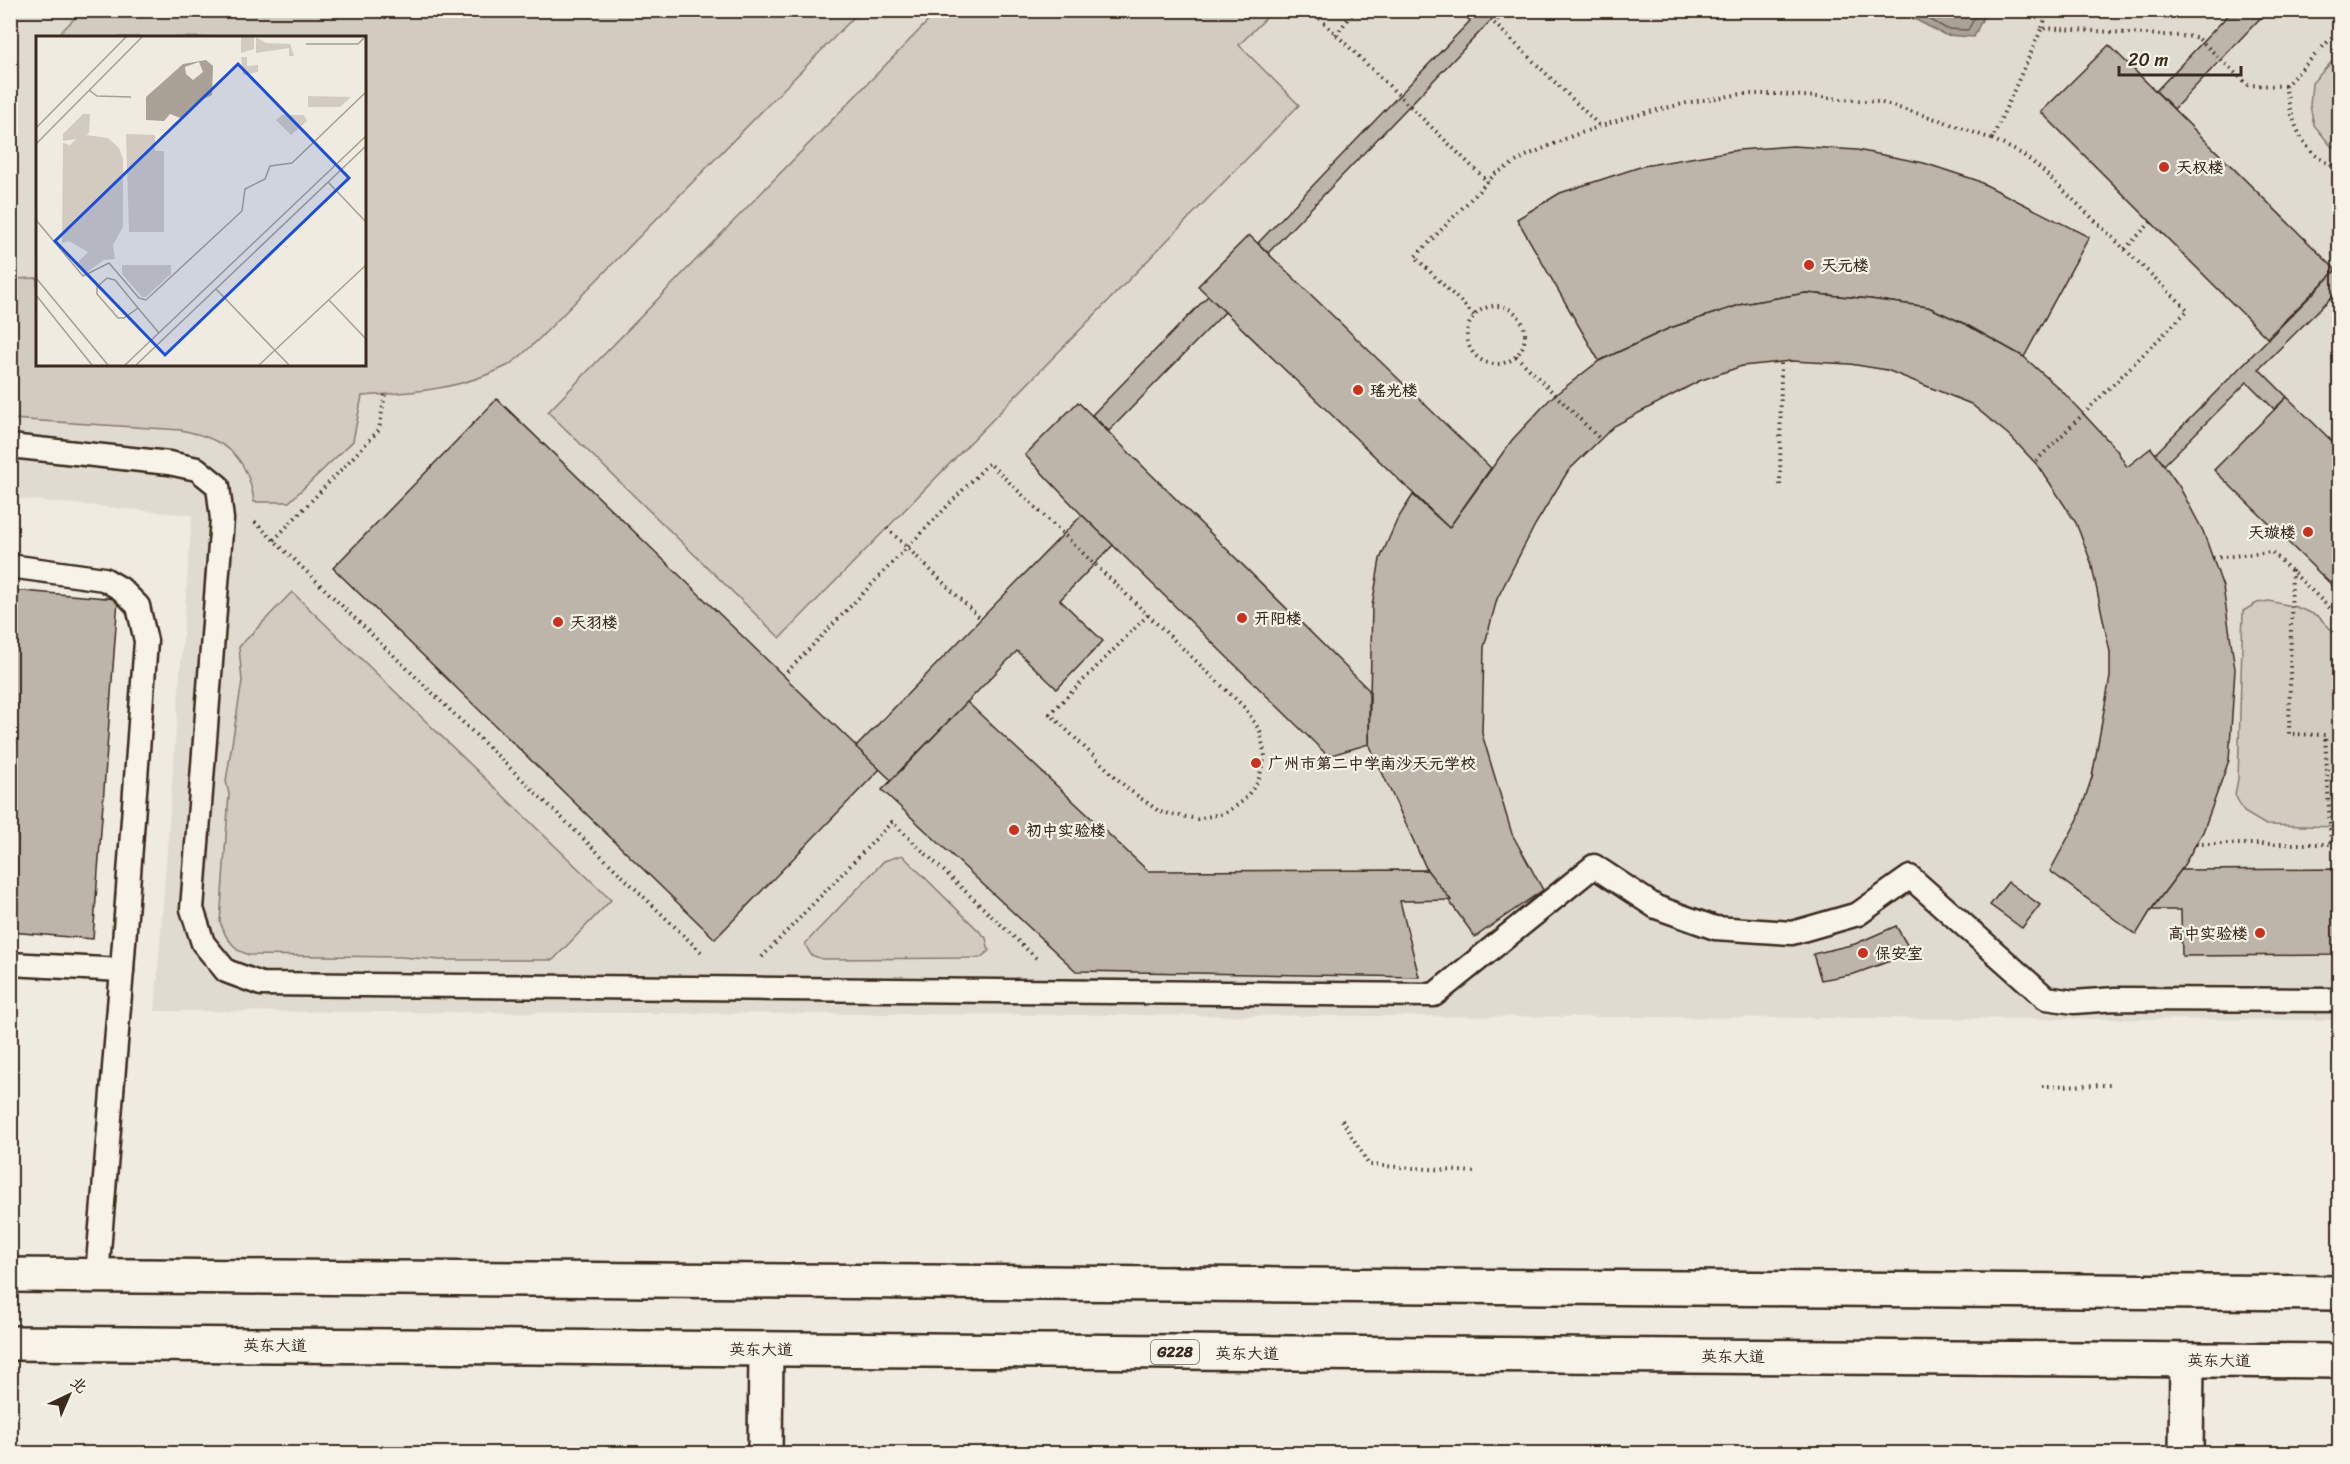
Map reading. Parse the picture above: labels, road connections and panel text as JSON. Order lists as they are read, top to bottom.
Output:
{
  "streets": {
    "main road": ["英东大道", "G228"]
  },
  "places": [
    "天权楼",
    "天元楼",
    "瑶光楼",
    "天璇楼",
    "开阳楼",
    "天羽楼",
    "广州市第二中学南沙天元学校",
    "初中实验楼",
    "高中实验楼",
    "保安室"
  ],
  "scale_bar": "20 m",
  "north": "top right"
}
